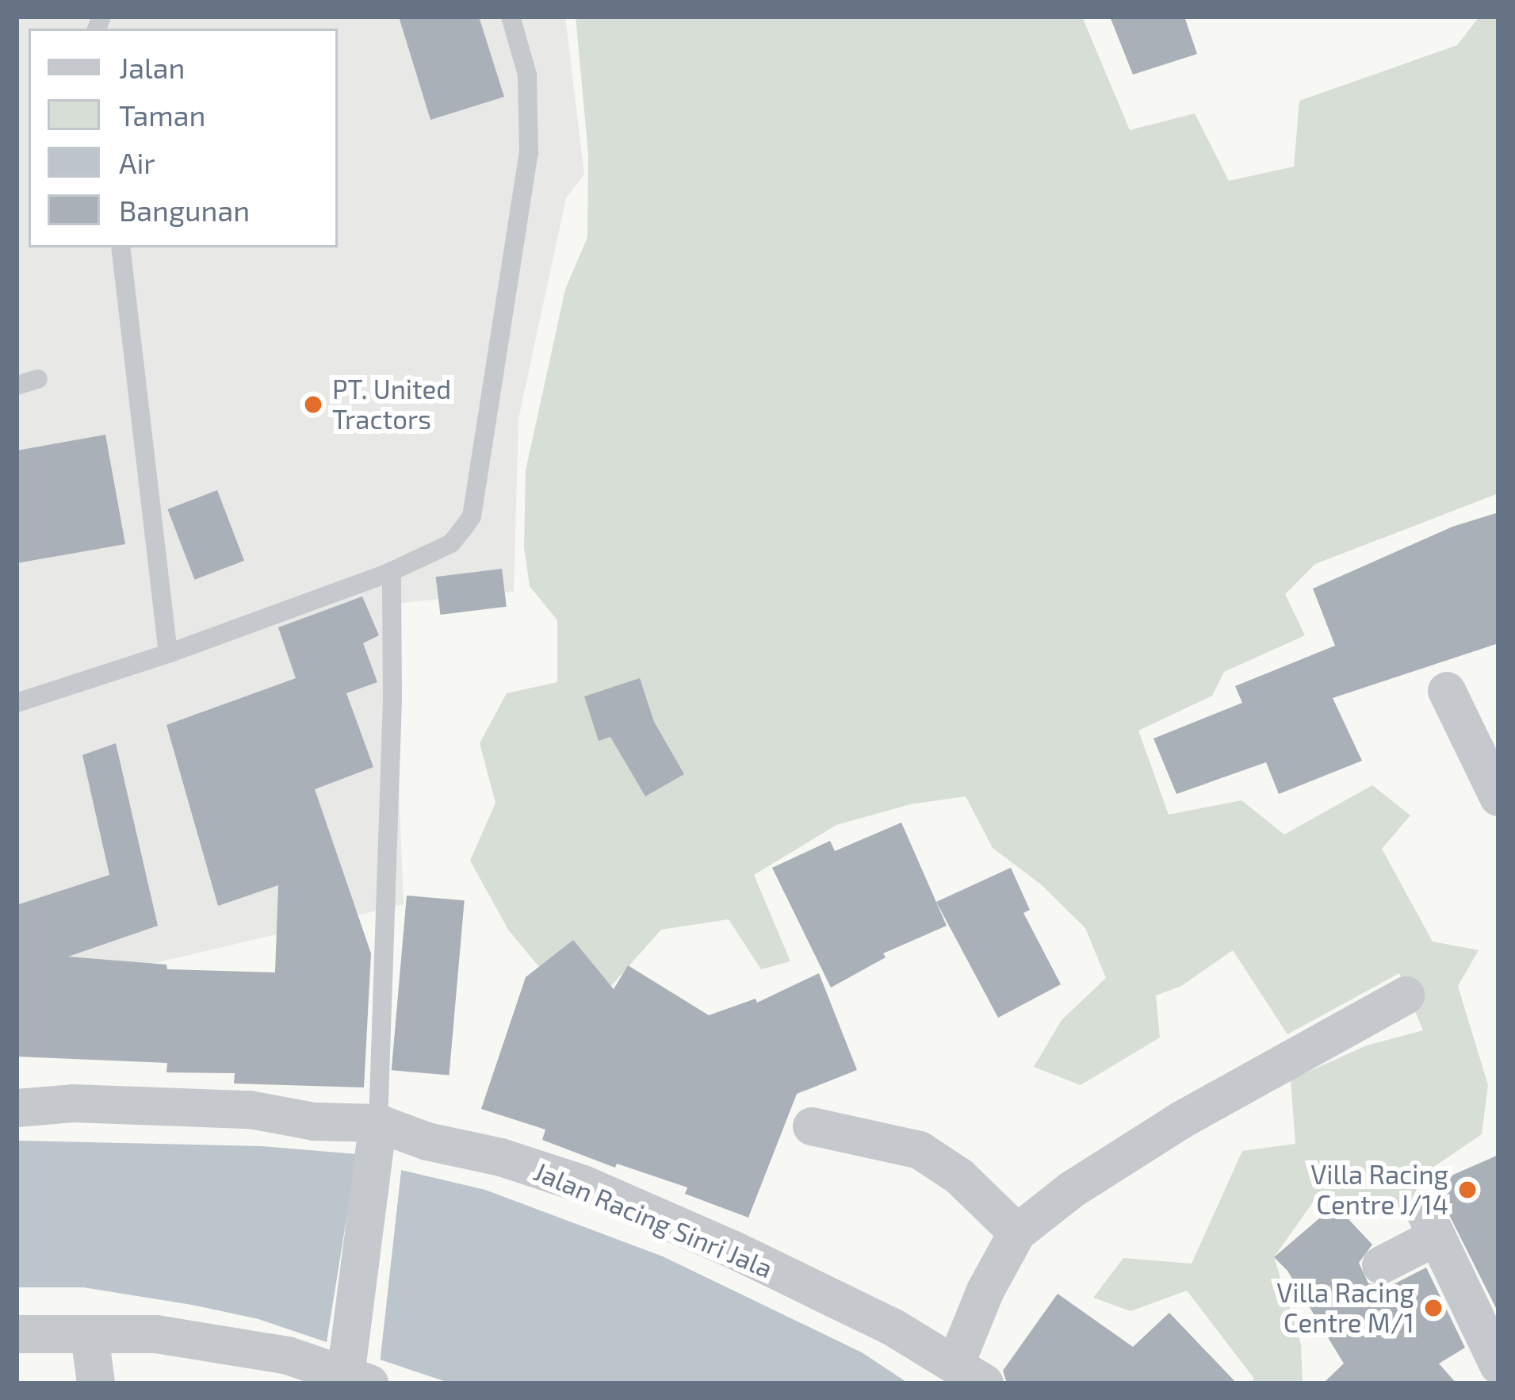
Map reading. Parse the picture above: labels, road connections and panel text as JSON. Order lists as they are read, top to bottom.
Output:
{
  "streets": {
    "street": ["Jalan Racing Sinri Jala"]
  },
  "places": ["PT. United Tractors", "Villa Racing Centre J/14", "Villa Racing Centre M/1"],
  "legend": [
    "Jalan",
    "Taman",
    "Air",
    "Bangunan"
  ]
}
